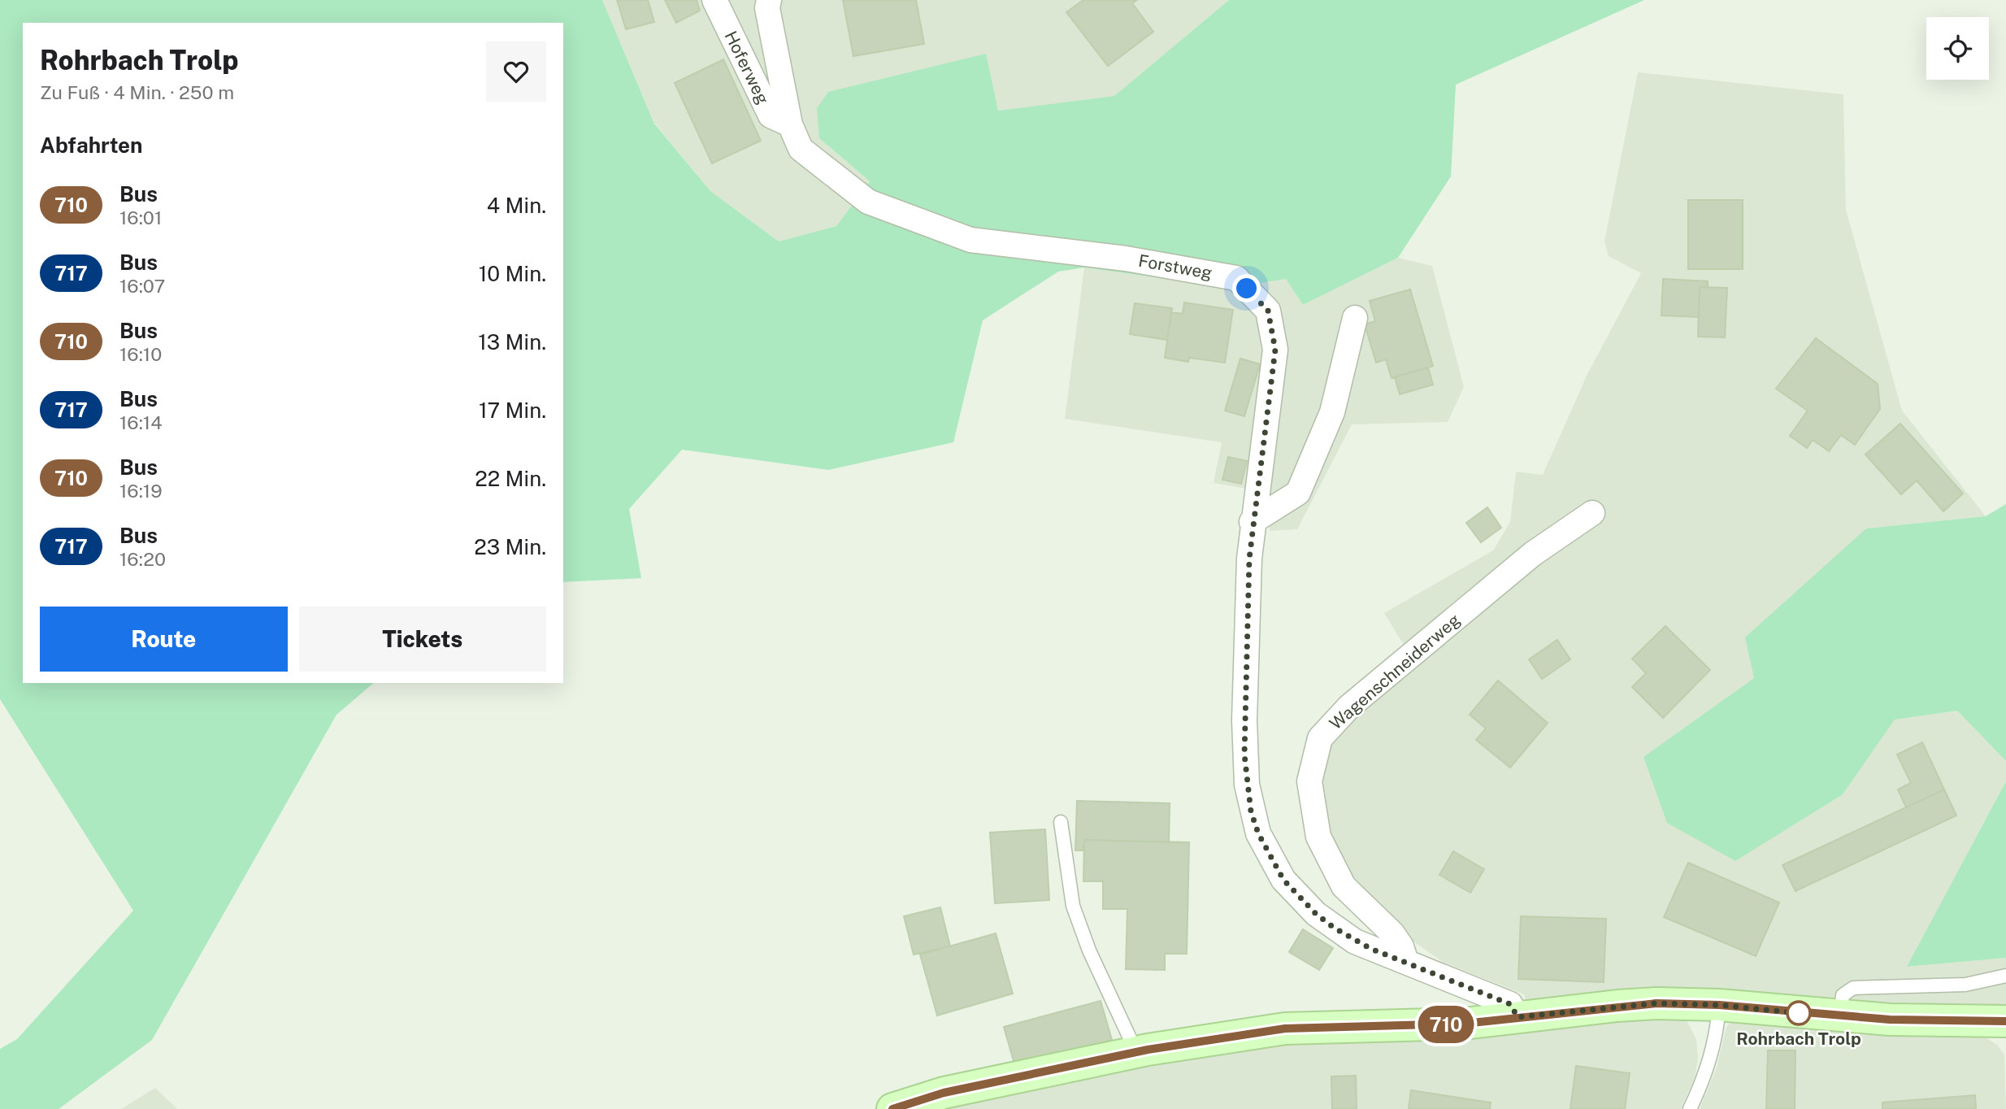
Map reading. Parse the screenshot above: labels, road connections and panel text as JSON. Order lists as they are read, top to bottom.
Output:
{
  "streets": {
    "street": ["Hoferweg", "Forstweg", "Wagenschneiderweg"]
  },
  "crossings": [
    ["Hoferweg", "Forstweg"],
    ["Forstweg", "Wagenschneiderweg"]
  ],
  "places": ["Rohrbach Trolp"],
  "lines": ["bus line 710"],
  "page": {
    "on_map": "710",
    "heading": [
      ["Rohrbach Trolp", "Zu Fuß · 4 Min. · 250 m"],
      "Abfahrten"
    ],
    "list": [
      {
        "mark": "710",
        "name": "Bus",
        "note": "16:01",
        "value": "4 Min."
      },
      {
        "mark": "717",
        "name": "Bus",
        "note": "16:07",
        "value": "10 Min."
      },
      {
        "mark": "710",
        "name": "Bus",
        "note": "16:10",
        "value": "13 Min."
      },
      {
        "mark": "717",
        "name": "Bus",
        "note": "16:14",
        "value": "17 Min."
      },
      {
        "mark": "710",
        "name": "Bus",
        "note": "16:19",
        "value": "22 Min."
      },
      {
        "mark": "717",
        "name": "Bus",
        "note": "16:20",
        "value": "23 Min."
      }
    ],
    "buttons": ["Route", "Tickets"]
  }
}
